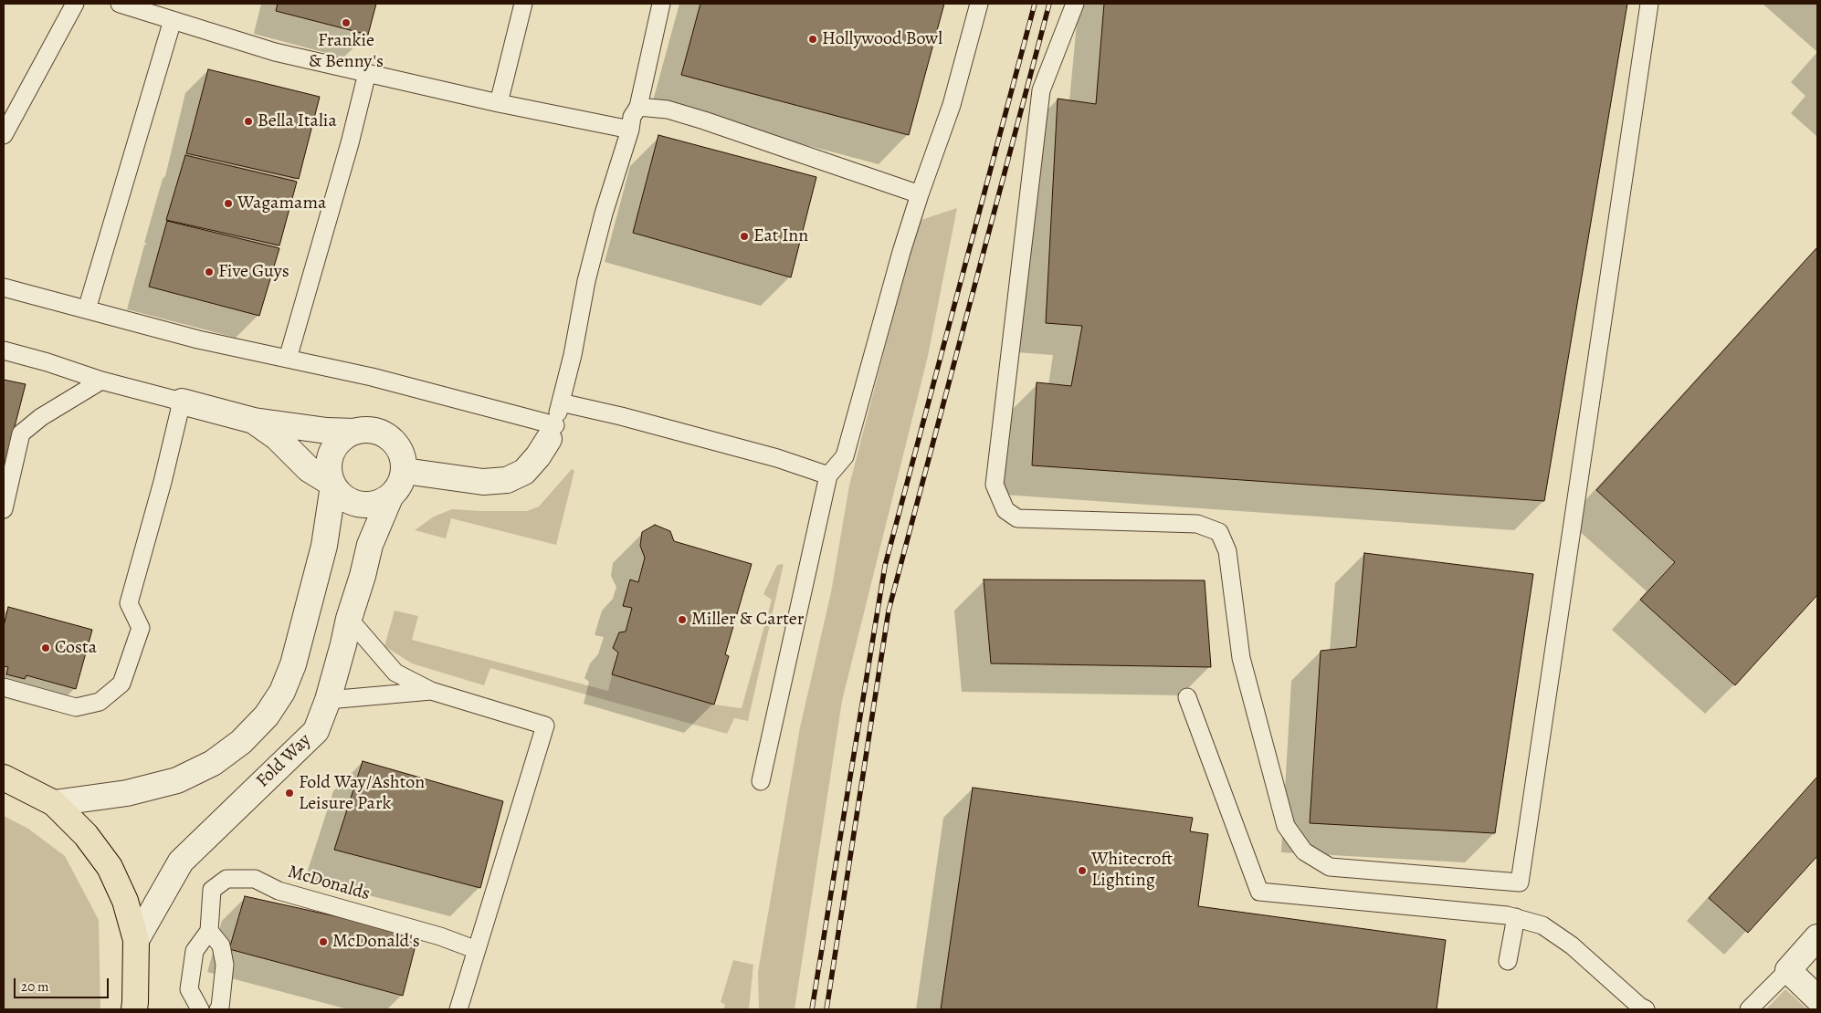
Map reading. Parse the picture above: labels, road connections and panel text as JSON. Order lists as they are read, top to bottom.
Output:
{
  "streets": {
    "street": ["Fold Way"],
    "lane": ["McDonalds"]
  },
  "places": [
    "Frankie & Benny's",
    "Hollywood Bowl",
    "Bella Italia",
    "Wagamama",
    "Eat Inn",
    "Five Guys",
    "Miller & Carter",
    "Costa",
    "Fold Way/Ashton Leisure Park",
    "Whitecroft Lighting",
    "McDonald's"
  ],
  "scale_bar": "20 m"
}
